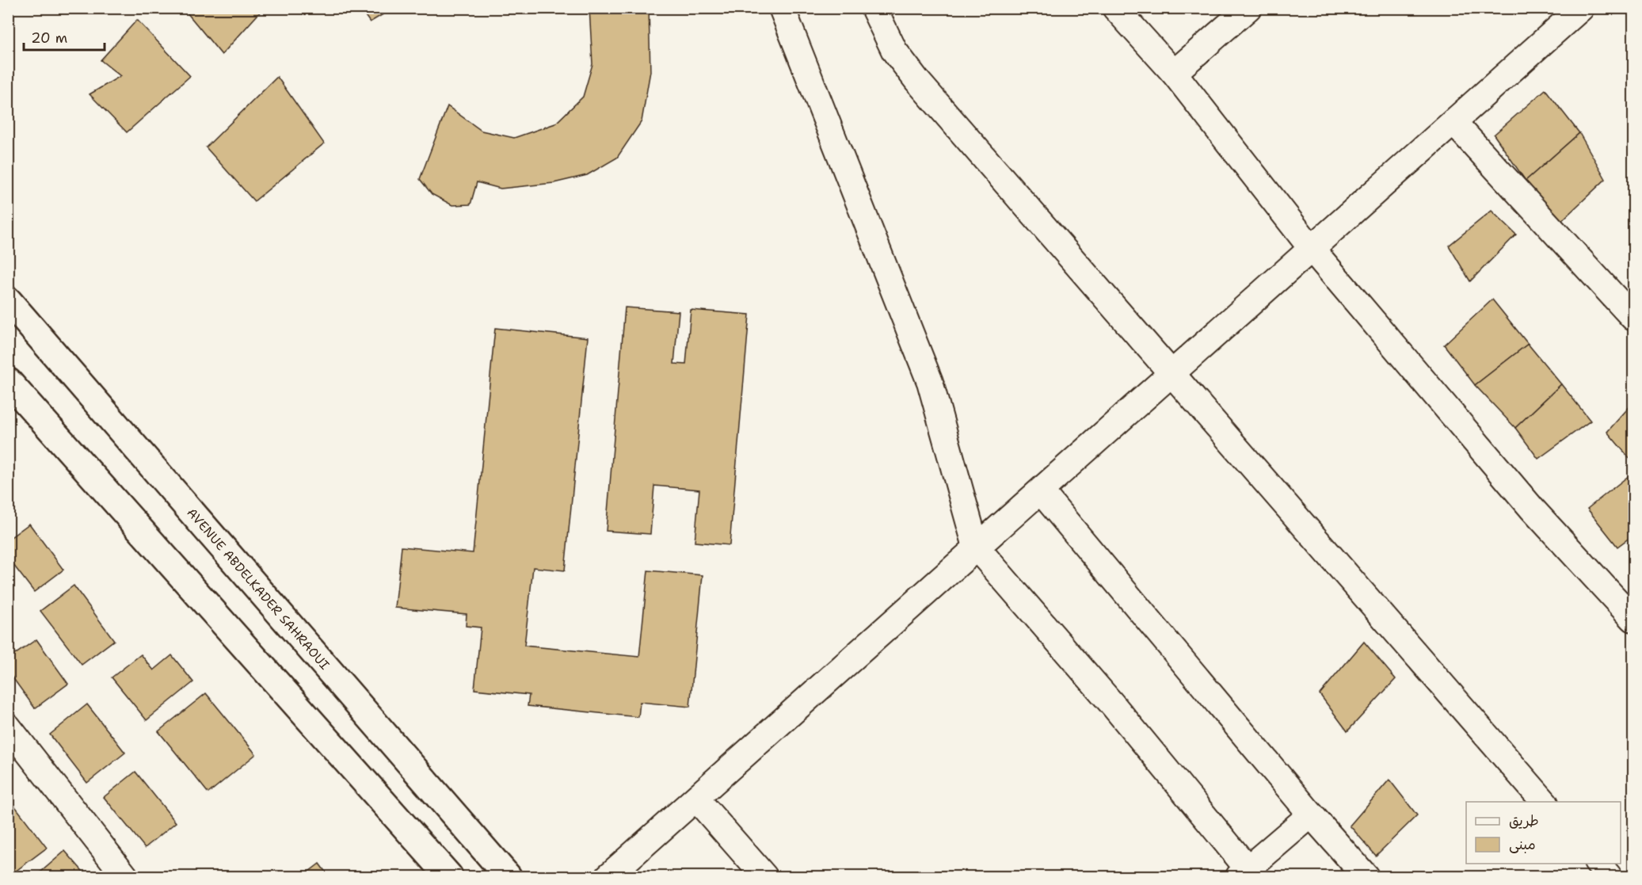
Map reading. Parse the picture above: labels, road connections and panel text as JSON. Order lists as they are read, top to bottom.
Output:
{
  "streets": {
    "main road": ["AVENUE ABDELKADER SAHRAOUI"]
  },
  "legend": ["طريق", "مبنى"],
  "scale_bar": "20 m"
}
